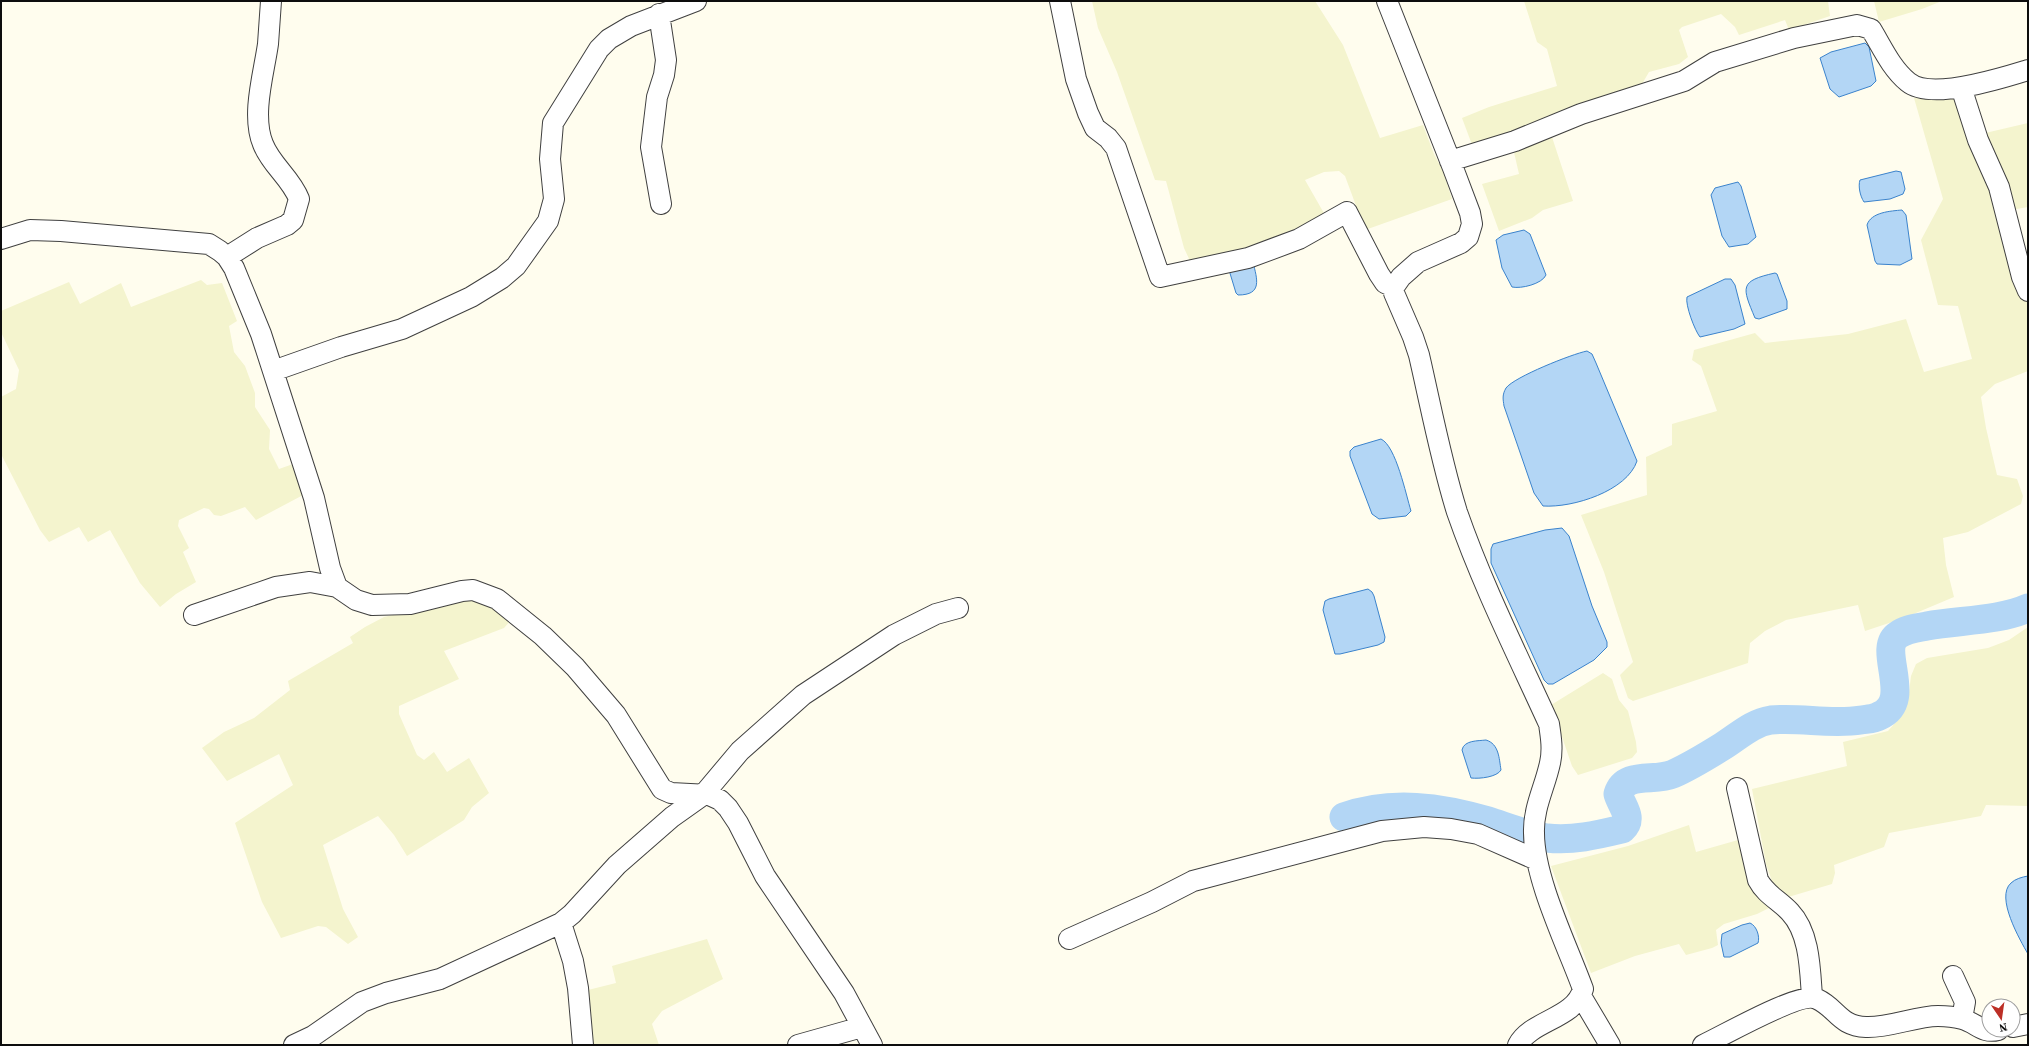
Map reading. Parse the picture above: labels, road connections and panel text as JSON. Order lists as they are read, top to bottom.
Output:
{
  "north": "bottom"
}
